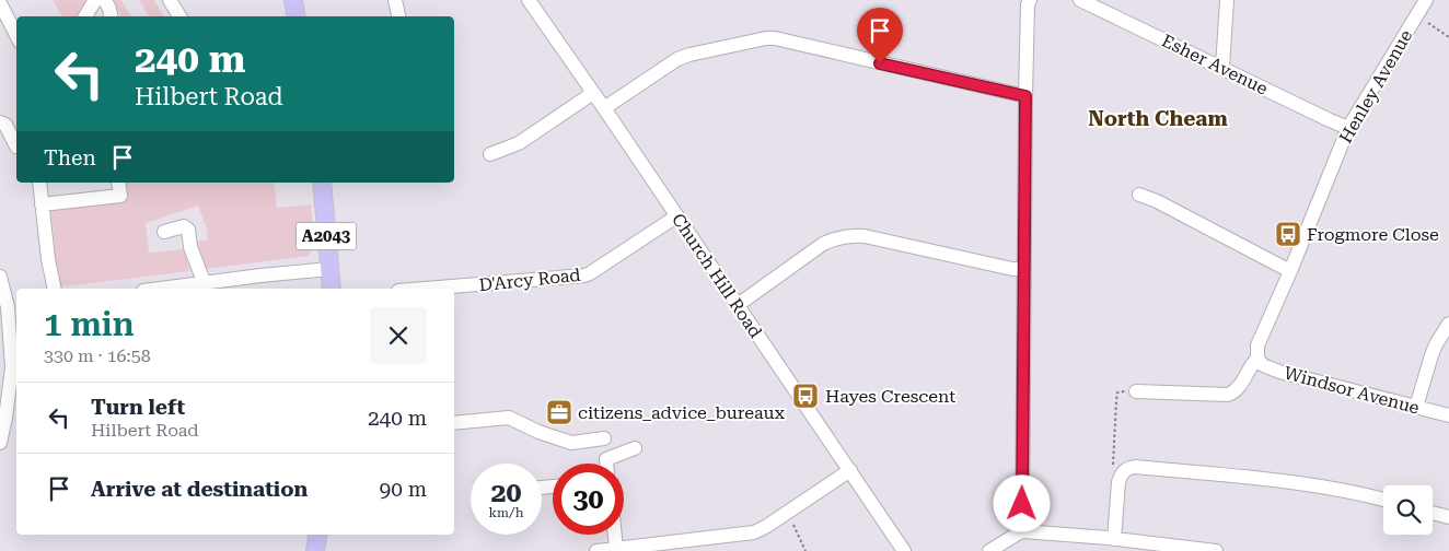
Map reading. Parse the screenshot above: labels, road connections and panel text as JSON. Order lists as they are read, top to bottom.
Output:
{
  "streets": {
    "main road": ["A2043"],
    "street": [
      "Esher Avenue",
      "Henley Avenue",
      "Church Hill Road",
      "D'Arcy Road",
      "Windsor Avenue"
    ]
  },
  "crossings": [
    ["Esher Avenue", "Henley Avenue"],
    ["Henley Avenue", "Windsor Avenue"],
    ["Church Hill Road", "D'Arcy Road"]
  ],
  "districts": ["North Cheam"],
  "places": {
    "bus stop": ["Frogmore Close", "Hayes Crescent"],
    "office": ["citizens_advice_bureaux"]
  },
  "page": {
    "turn": ["240 m", "Hilbert Road"],
    "then": "Then",
    "heading": ["1 min", "330 m · 16:58"],
    "list": [
      {
        "name": "Turn left",
        "note": "Hilbert Road",
        "value": "240 m"
      },
      {
        "name": "Arrive at destination",
        "value": "90 m"
      }
    ],
    "speed": "20 km/h",
    "limit": "30"
  }
}
